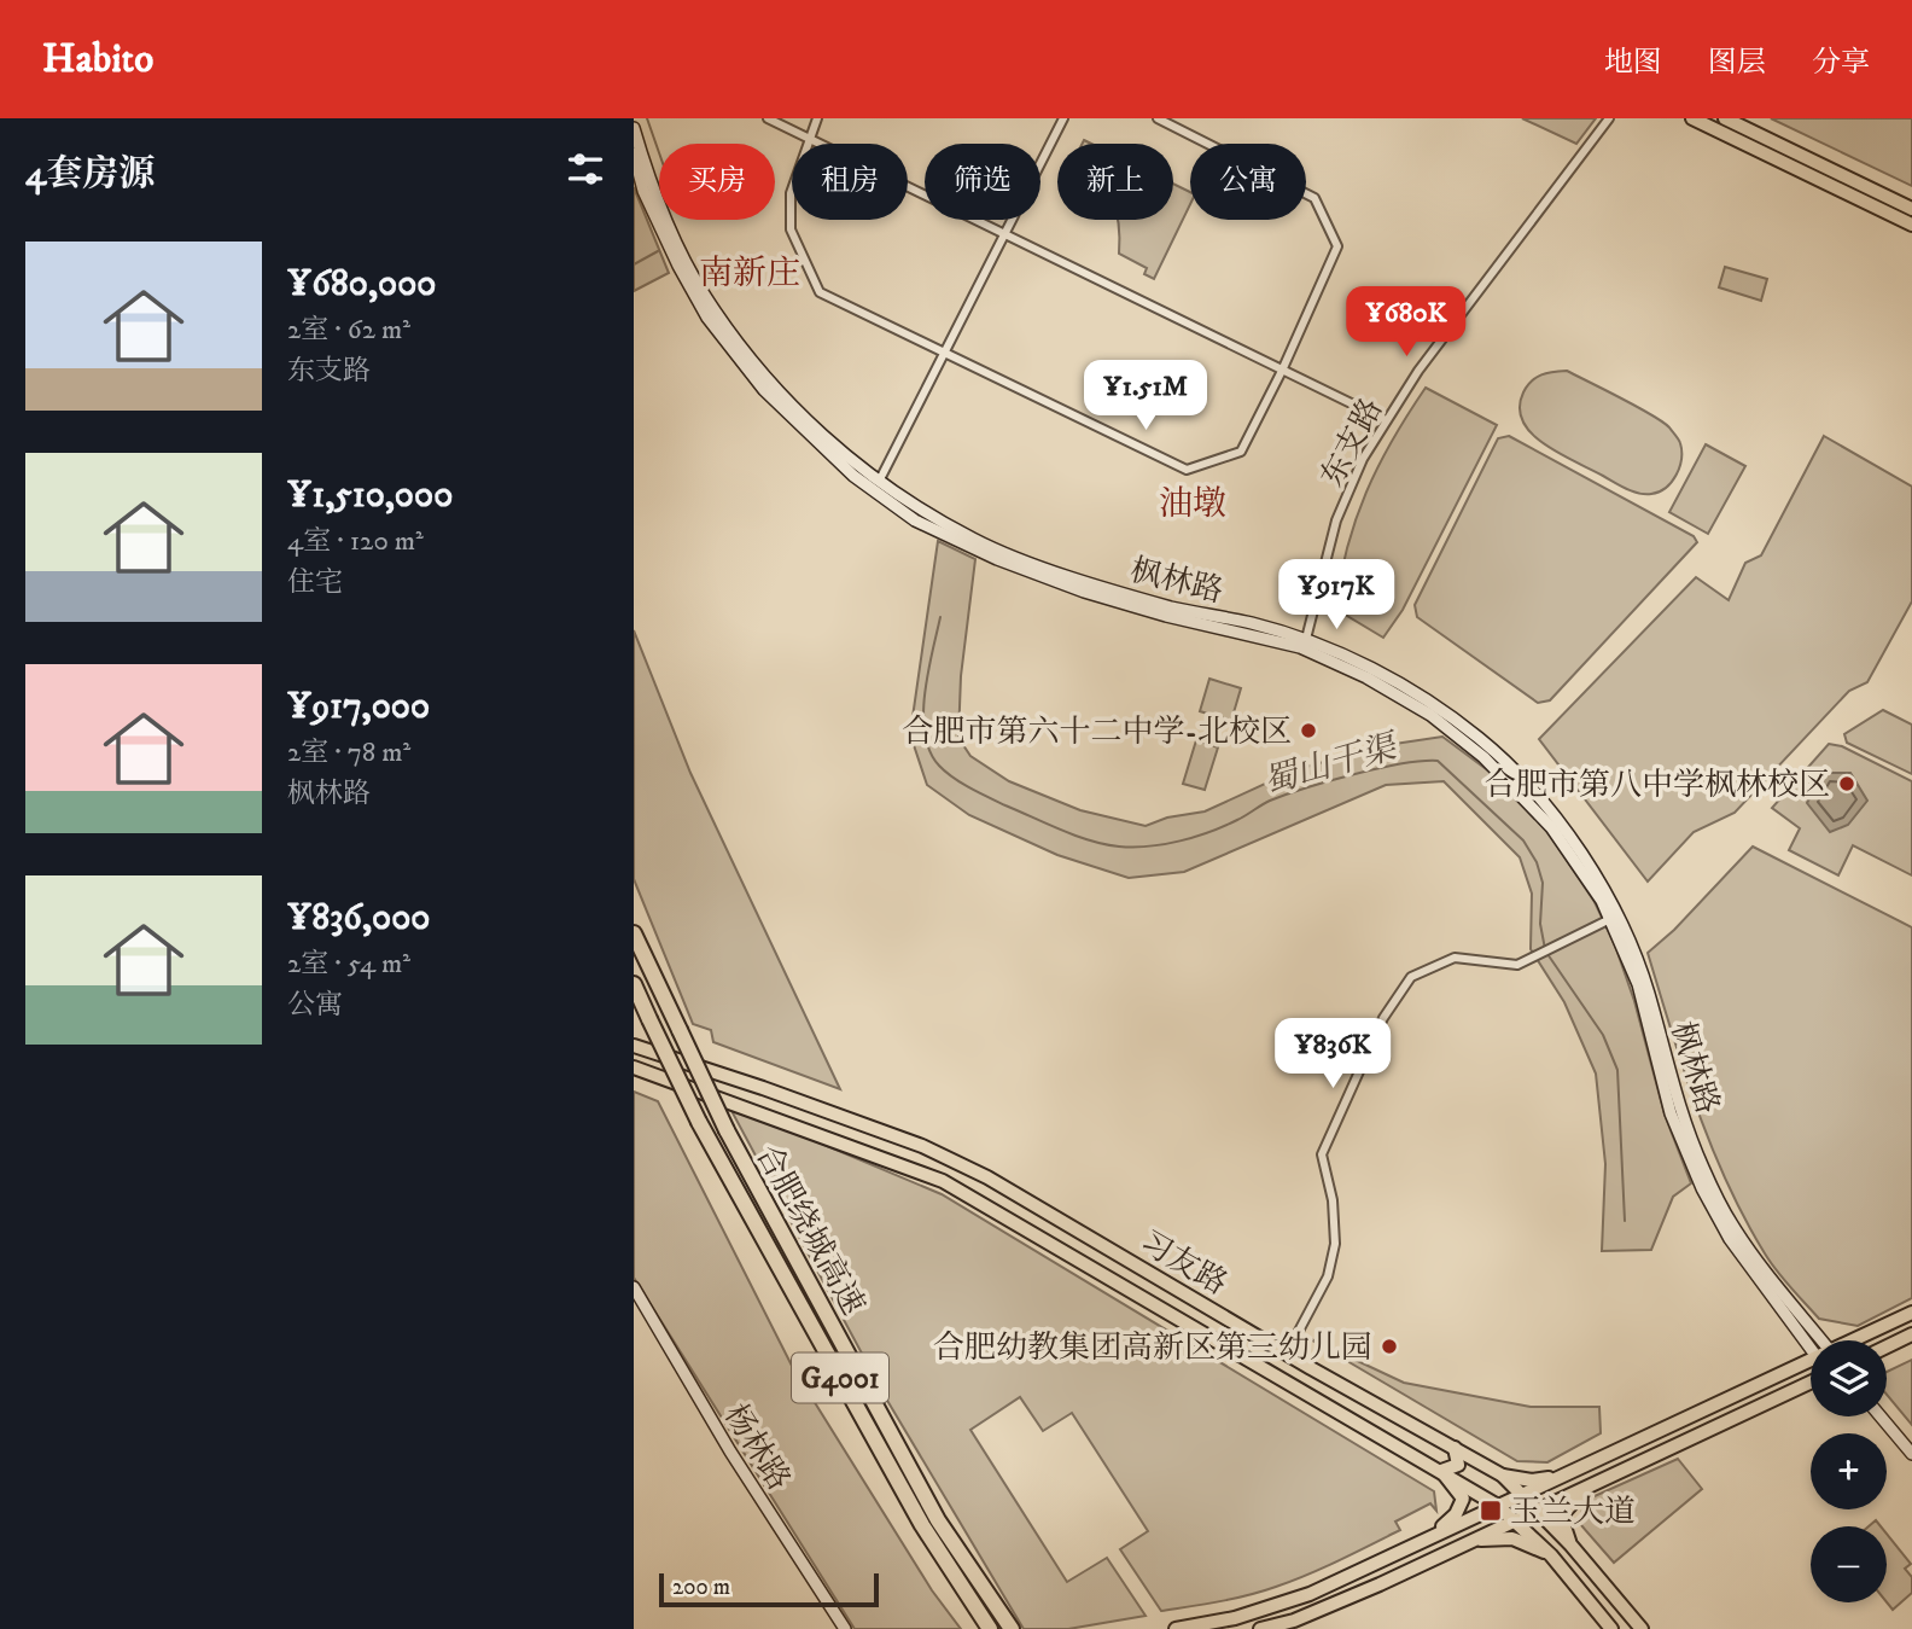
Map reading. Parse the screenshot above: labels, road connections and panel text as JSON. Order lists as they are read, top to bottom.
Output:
{
  "streets": {
    "highway": ["合肥绕城高速", "G4001"],
    "main road": ["枫林路", "习友路", "杨林路"],
    "street": ["东支路"]
  },
  "crossings": [
    ["东支路", "枫林路"]
  ],
  "districts": ["南新庄", "油墩"],
  "water": ["蜀山干渠"],
  "places": {
    "other": ["合肥市第六十二中学-北校区", "合肥市第八中学枫林校区", "合肥幼教集团高新区第三幼儿园"],
    "transit": ["玉兰大道"]
  },
  "scale_bar": "200 m",
  "page": {
    "header": "Habito",
    "nav": ["地图", "图层", "分享"],
    "heading": "4套房源",
    "chip": [
      "买房",
      "租房",
      "筛选",
      "新上",
      "公寓"
    ],
    "list": [
      {
        "name": "¥680,000",
        "note": "2室 · 62 m² · 东支路"
      },
      {
        "name": "¥1,510,000",
        "note": "4室 · 120 m² · 住宅"
      },
      {
        "name": "¥917,000",
        "note": "2室 · 78 m² · 枫林路"
      },
      {
        "name": "¥836,000",
        "note": "2室 · 54 m² · 公寓"
      }
    ],
    "price": [
      "¥680K",
      "¥1.51M",
      "¥917K",
      "¥836K"
    ],
    "map_buttons": ["+", "−"],
    "scale": "200 m"
  }
}
